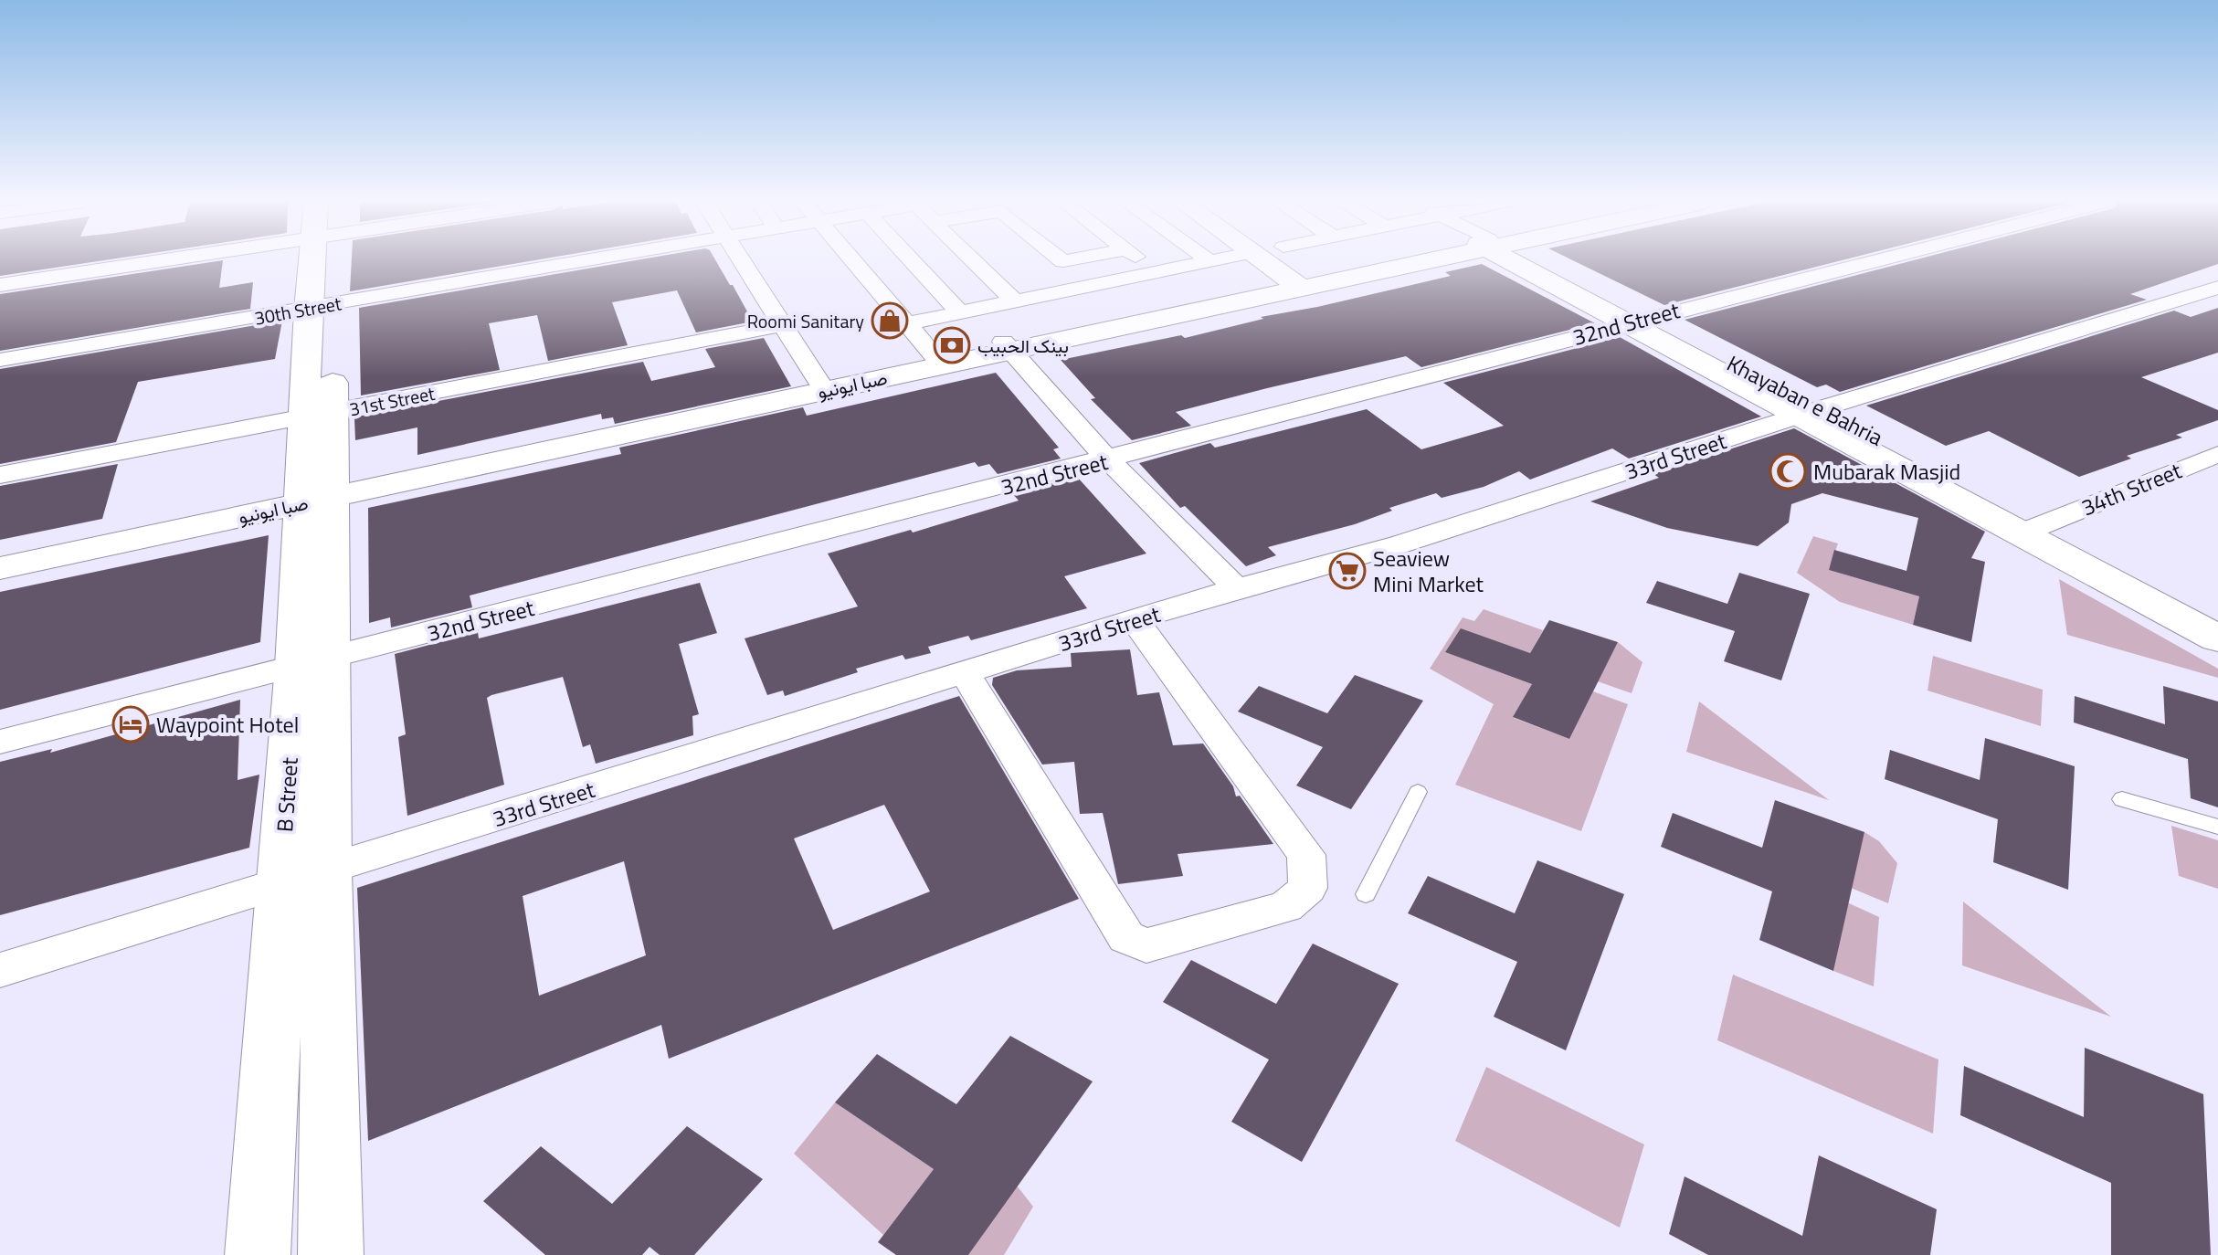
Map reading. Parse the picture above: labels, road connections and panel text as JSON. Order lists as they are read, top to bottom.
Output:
{
  "streets": {
    "main road": ["صبا ایونیو", "Khayaban e Bahria", "B Street"],
    "street": [
      "30th Street",
      "32nd Street",
      "31st Street",
      "33rd Street",
      "34th Street"
    ]
  },
  "crossings": [
    ["30th Street", "B Street"],
    ["32nd Street", "Khayaban e Bahria"],
    ["32nd Street", "B Street"],
    ["صبا ایونیو", "B Street"],
    ["Khayaban e Bahria", "33rd Street"],
    ["Khayaban e Bahria", "34th Street"],
    ["31st Street", "B Street"],
    ["33rd Street", "B Street"]
  ],
  "places": {
    "shop": ["Roomi Sanitary"],
    "bank": ["بينک الحبيب"],
    "mosque": ["Mubarak Masjid"],
    "supermarket": ["Seaview Mini Market"],
    "hotel": ["Waypoint Hotel"]
  }
}
